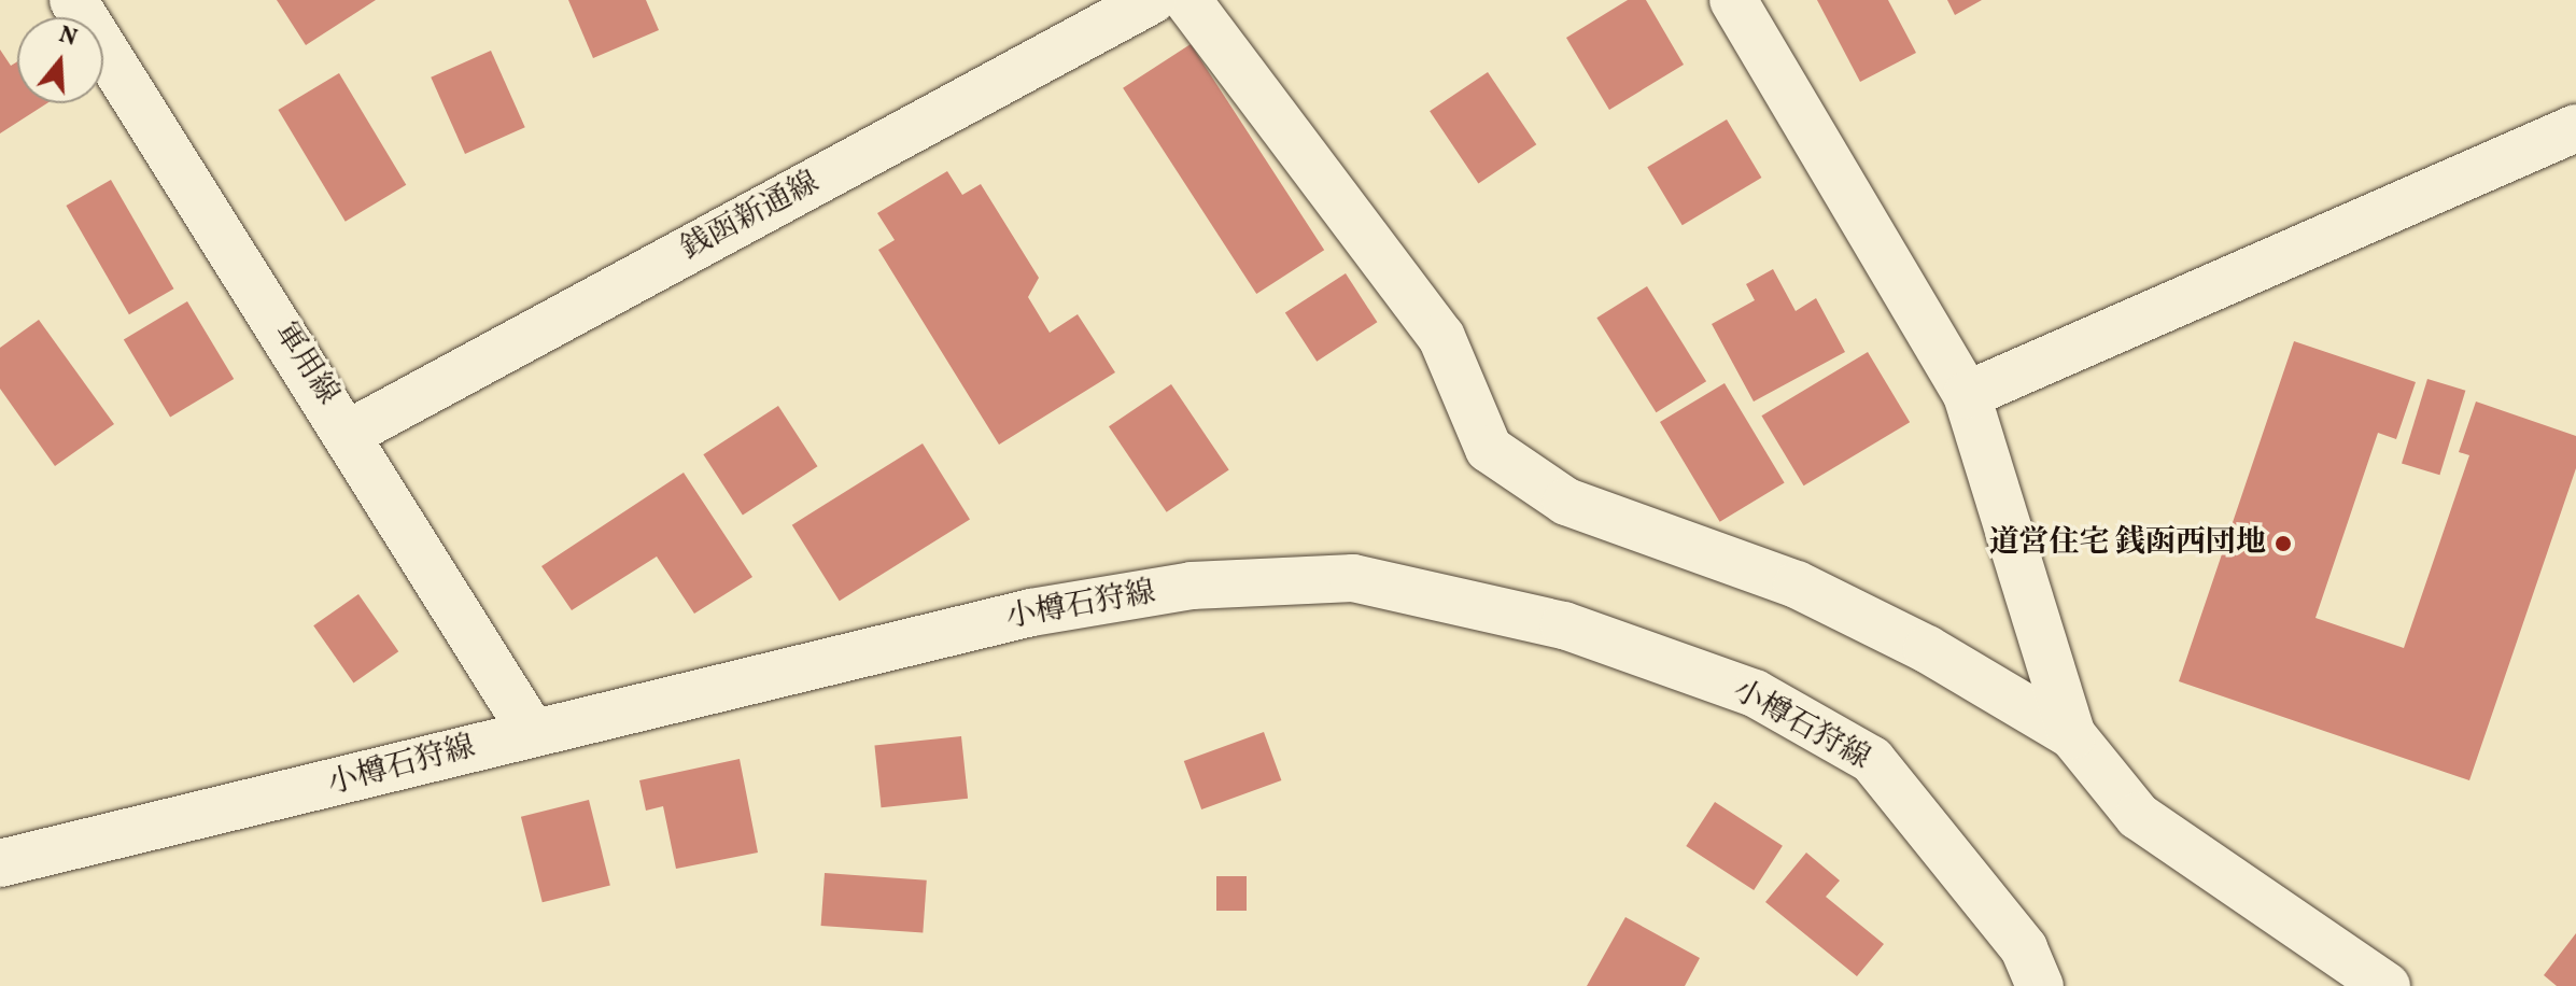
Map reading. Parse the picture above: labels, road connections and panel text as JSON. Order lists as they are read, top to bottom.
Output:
{
  "streets": {
    "street": ["銭函新通線", "軍用線", "小樽石狩線"]
  },
  "crossings": [
    ["銭函新通線", "軍用線"],
    ["軍用線", "小樽石狩線"]
  ],
  "places": ["道営住宅 銭函西団地"],
  "north": "top"
}
